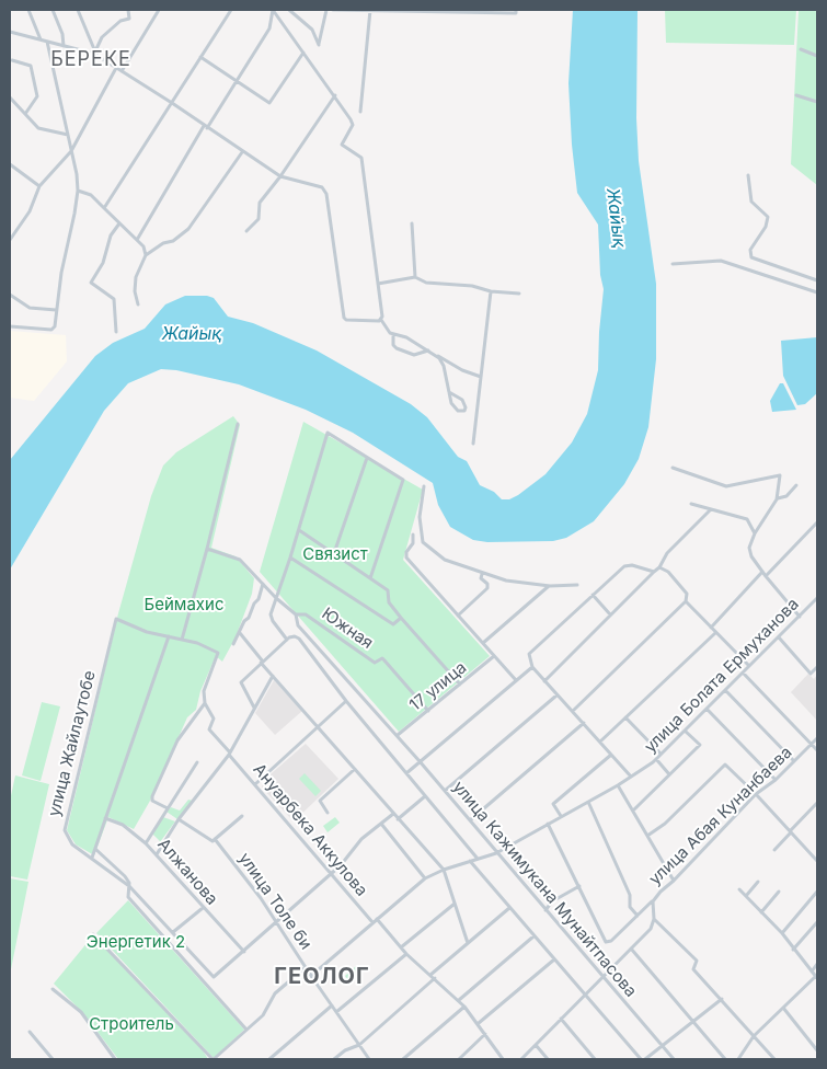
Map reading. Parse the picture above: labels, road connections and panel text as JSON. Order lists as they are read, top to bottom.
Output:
{
  "streets": {
    "street": [
      "Южная",
      "улица Болата Ермуханова",
      "17 улица",
      "улица Жайлаутобе",
      "улица Абая Кунанбаева",
      "Ануарбека Аккулова",
      "Алжанова",
      "улица Кажимукана Мунайтпасова",
      "улица Толе би"
    ]
  },
  "crossings": [
    ["Южная", "17 улица"],
    ["Южная", "улица Кажимукана Мунайтпасова"],
    ["улица Болата Ермуханова", "Ануарбека Аккулова"],
    ["улица Болата Ермуханова", "улица Кажимукана Мунайтпасова"],
    ["улица Болата Ермуханова", "улица Толе би"],
    ["17 улица", "улица Кажимукана Мунайтпасова"],
    ["улица Жайлаутобе", "Алжанова"],
    ["улица Абая Кунанбаева", "улица Кажимукана Мунайтпасова"]
  ],
  "districts": ["БЕРЕКЕ", "ГЕОЛОГ"],
  "water": ["Жайық"],
  "parks": [
    "Связист",
    "Беймахис",
    "Энергетик 2",
    "Строитель"
  ]
}
